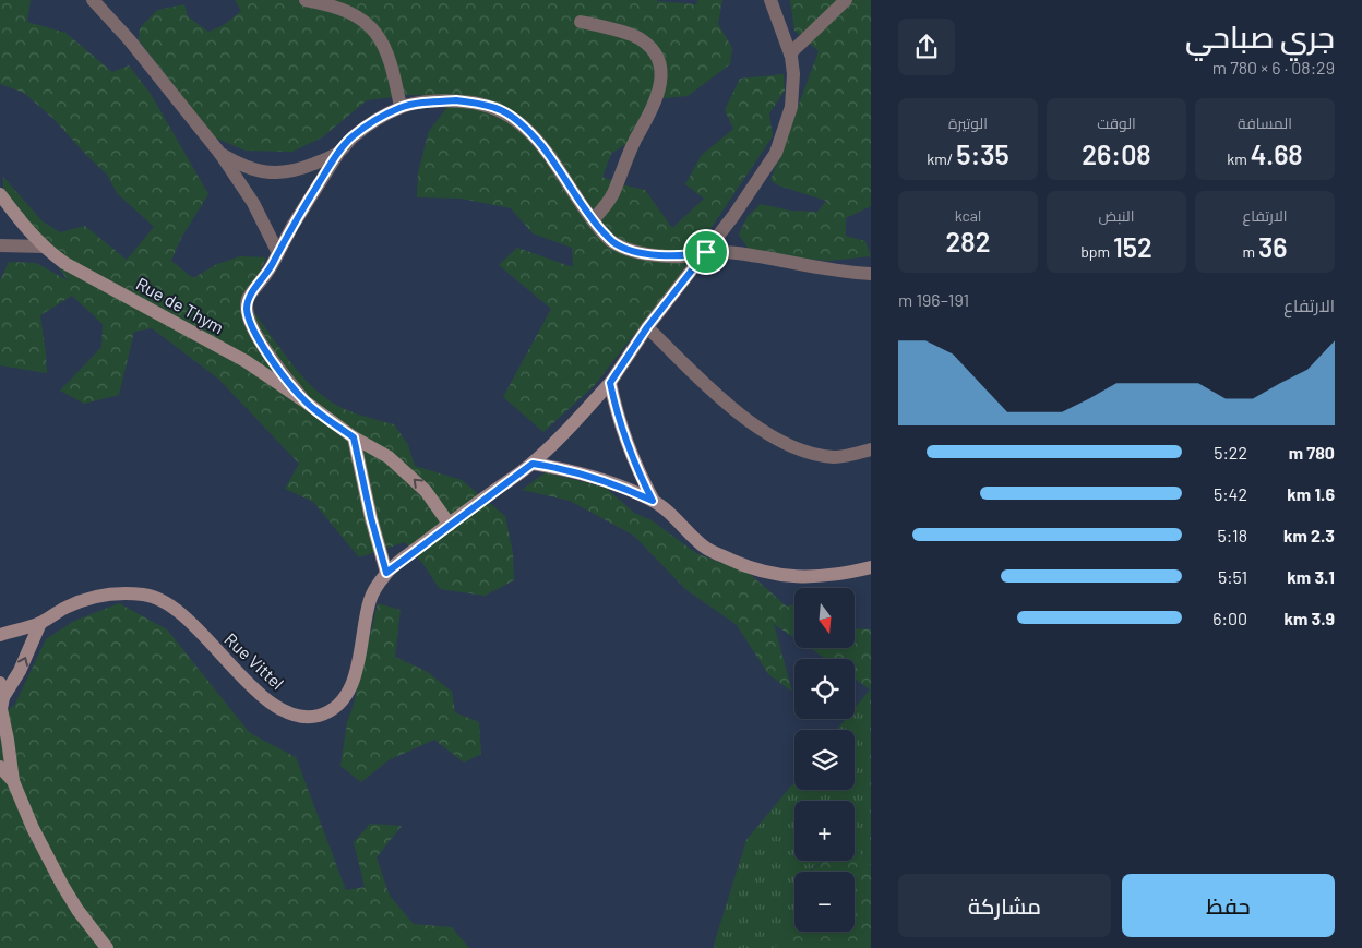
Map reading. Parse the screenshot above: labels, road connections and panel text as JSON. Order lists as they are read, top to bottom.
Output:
{
  "streets": {
    "street": ["Rue de Thym", "Rue Vittel"]
  },
  "crossings": [
    ["Rue de Thym", "Rue Vittel"]
  ],
  "north": "bottom",
  "page": {
    "heading": ["جري صباحي", "08:29 · 6 × 780 m"],
    "stats": [
      ["المسافة", "4.68 km"],
      ["الوقت", "26:08"],
      ["الوتيرة", "5:35 /km"],
      ["الارتفاع", "36 m"],
      ["النبض", "152 bpm"],
      ["kcal", "282"]
    ],
    "chart": ["الارتفاع", "191–196 m"],
    "list": [
      {
        "name": "780 m",
        "note": "5:22"
      },
      {
        "name": "1.6 km",
        "note": "5:42"
      },
      {
        "name": "2.3 km",
        "note": "5:18"
      },
      {
        "name": "3.1 km",
        "note": "5:51"
      },
      {
        "name": "3.9 km",
        "note": "6:00"
      }
    ],
    "map_buttons": ["+", "−"],
    "buttons": ["حفظ", "مشاركة"]
  }
}
